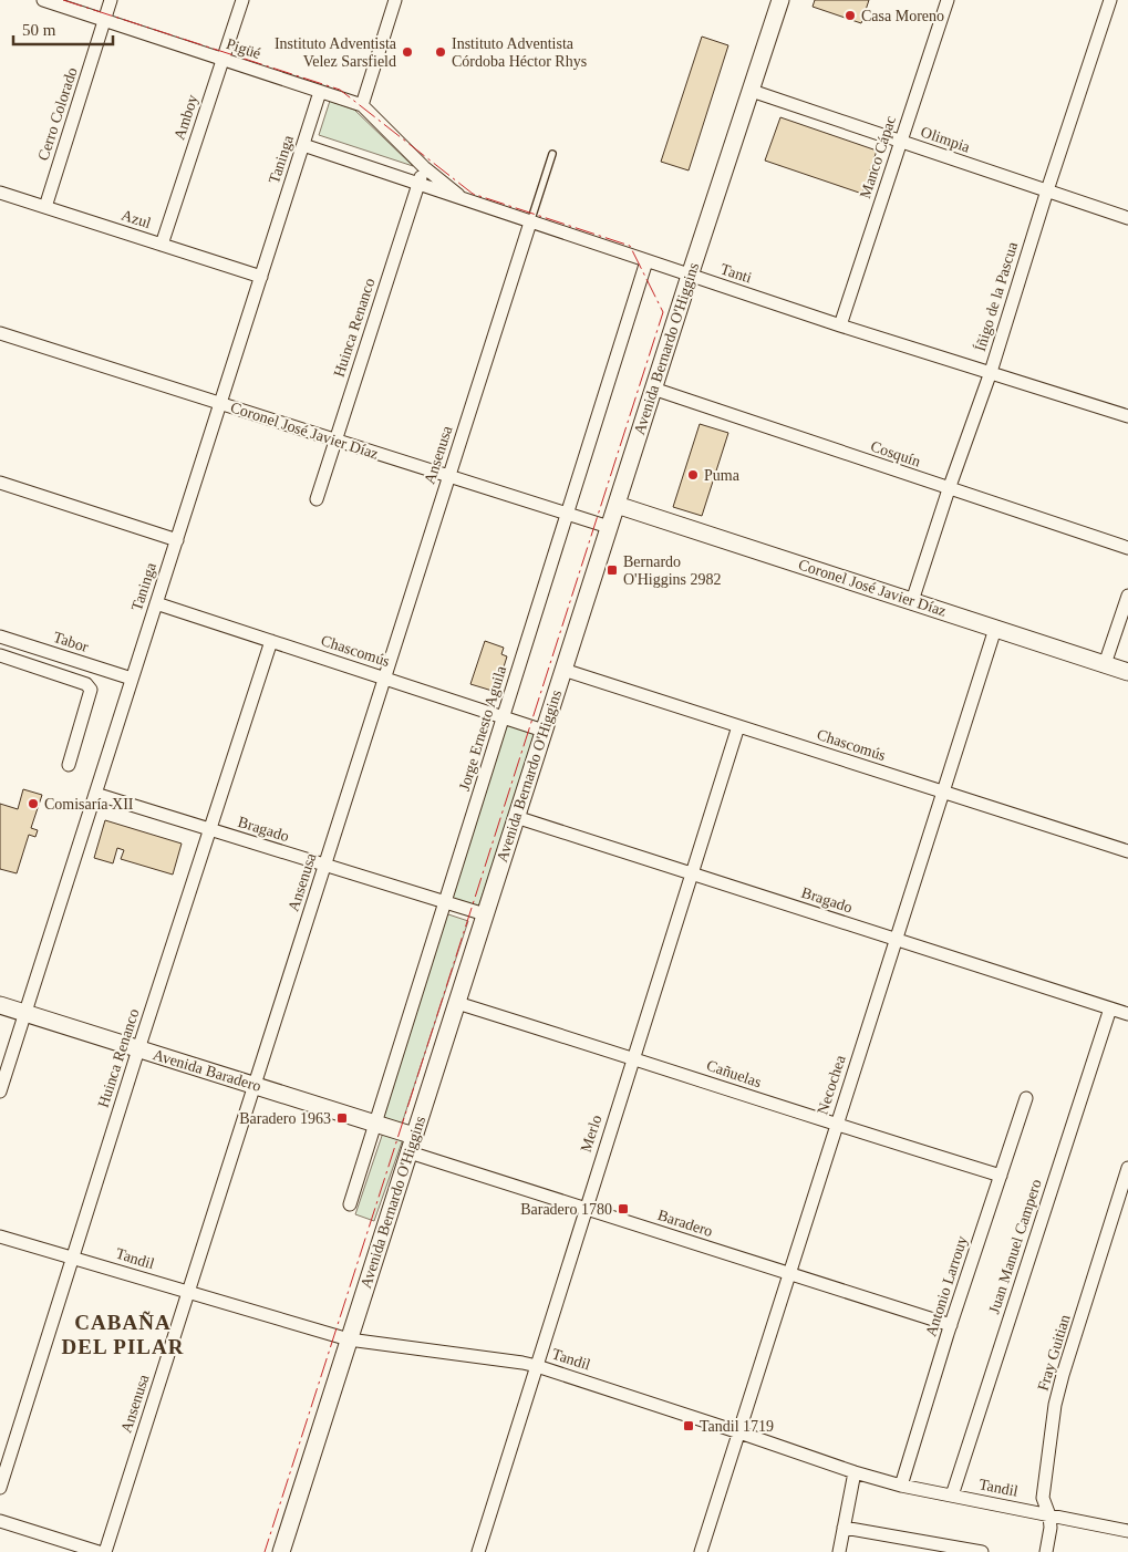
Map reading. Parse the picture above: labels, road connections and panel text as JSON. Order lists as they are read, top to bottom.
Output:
{
  "streets": {
    "main road": ["Avenida Bernardo O'Higgins", "Coronel José Javier Díaz", "Avenida Baradero"],
    "street": [
      "Pigüé",
      "Cerro Colorado",
      "Amboy",
      "Olimpia",
      "Manco Cápac",
      "Taninga",
      "Azul",
      "Tanti",
      "Íñigo de la Pascua",
      "Huinca Renanco",
      "Cosquín",
      "Ansenusa",
      "Tabor",
      "Chascomús",
      "Jorge Ernesto Aguila",
      "Bragado",
      "Cañuelas",
      "Necochea",
      "Merlo",
      "Baradero",
      "Juan Manuel Campero",
      "Tandil",
      "Antonio Larrouy",
      "Fray Guitian"
    ]
  },
  "crossings": [
    ["Pigüé", "Cerro Colorado"],
    ["Pigüé", "Amboy"],
    ["Pigüé", "Taninga"],
    ["Pigüé", "Tanti"],
    ["Pigüé", "Huinca Renanco"],
    ["Cerro Colorado", "Azul"],
    ["Amboy", "Azul"],
    ["Olimpia", "Manco Cápac"],
    ["Olimpia", "Íñigo de la Pascua"],
    ["Olimpia", "Avenida Bernardo O'Higgins"],
    ["Manco Cápac", "Tanti"],
    ["Taninga", "Azul"],
    ["Taninga", "Tanti"],
    ["Taninga", "Coronel José Javier Díaz"],
    ["Taninga", "Tabor"],
    ["Taninga", "Chascomús"],
    ["Taninga", "Bragado"],
    ["Taninga", "Avenida Baradero"],
    ["Tanti", "Íñigo de la Pascua"],
    ["Tanti", "Huinca Renanco"],
    ["Tanti", "Avenida Bernardo O'Higgins"],
    ["Tanti", "Ansenusa"],
    ["Tanti", "Jorge Ernesto Aguila"],
    ["Íñigo de la Pascua", "Coronel José Javier Díaz"],
    ["Íñigo de la Pascua", "Cosquín"],
    ["Huinca Renanco", "Coronel José Javier Díaz"],
    ["Huinca Renanco", "Chascomús"],
    ["Huinca Renanco", "Bragado"],
    ["Huinca Renanco", "Avenida Baradero"],
    ["Huinca Renanco", "Tandil"],
    ["Avenida Bernardo O'Higgins", "Coronel José Javier Díaz"],
    ["Avenida Bernardo O'Higgins", "Cosquín"],
    ["Avenida Bernardo O'Higgins", "Chascomús"],
    ["Avenida Bernardo O'Higgins", "Bragado"],
    ["Avenida Bernardo O'Higgins", "Avenida Baradero"],
    ["Avenida Bernardo O'Higgins", "Cañuelas"],
    ["Avenida Bernardo O'Higgins", "Baradero"],
    ["Avenida Bernardo O'Higgins", "Tandil"],
    ["Coronel José Javier Díaz", "Ansenusa"],
    ["Coronel José Javier Díaz", "Jorge Ernesto Aguila"],
    ["Coronel José Javier Díaz", "Necochea"],
    ["Ansenusa", "Chascomús"],
    ["Ansenusa", "Bragado"],
    ["Ansenusa", "Avenida Baradero"],
    ["Ansenusa", "Tandil"],
    ["Chascomús", "Jorge Ernesto Aguila"],
    ["Chascomús", "Necochea"],
    ["Chascomús", "Merlo"],
    ["Jorge Ernesto Aguila", "Bragado"],
    ["Jorge Ernesto Aguila", "Avenida Baradero"],
    ["Bragado", "Necochea"],
    ["Bragado", "Merlo"],
    ["Bragado", "Juan Manuel Campero"],
    ["Cañuelas", "Necochea"],
    ["Cañuelas", "Merlo"],
    ["Cañuelas", "Antonio Larrouy"],
    ["Necochea", "Baradero"],
    ["Necochea", "Tandil"],
    ["Merlo", "Baradero"],
    ["Merlo", "Tandil"],
    ["Baradero", "Antonio Larrouy"],
    ["Juan Manuel Campero", "Tandil"],
    ["Tandil", "Antonio Larrouy"],
    ["Tandil", "Fray Guitian"]
  ],
  "districts": ["CABAÑA DEL PILAR"],
  "places": {
    "other": [
      "Casa Moreno",
      "Instituto Adventista Velez Sarsfield",
      "Instituto Adventista Córdoba Héctor Rhys",
      "Puma",
      "Comisaría XII"
    ],
    "transit": [
      "Bernardo O'Higgins 2982",
      "Baradero 1963",
      "Baradero 1780",
      "Tandil 1719"
    ]
  },
  "scale_bar": "50 m"
}
